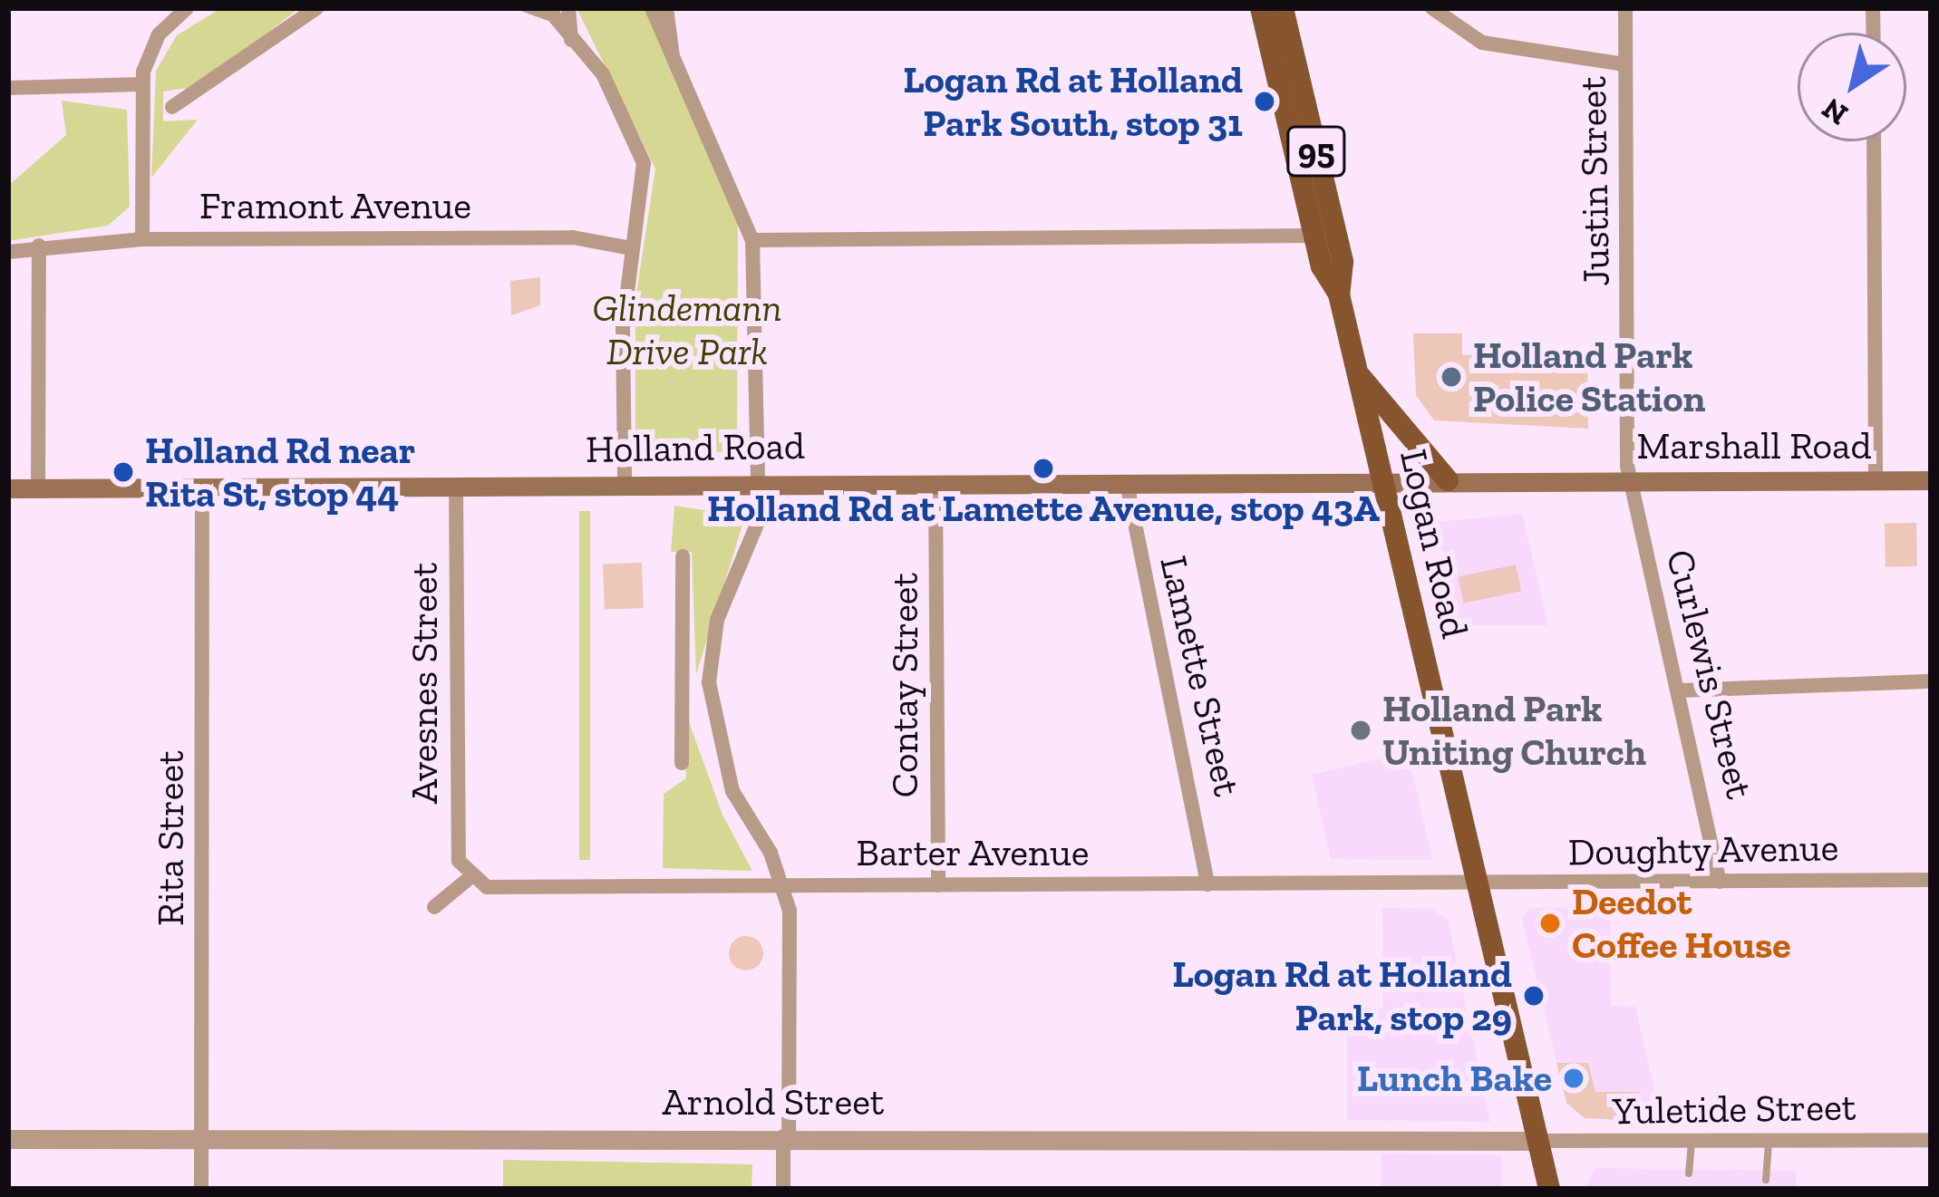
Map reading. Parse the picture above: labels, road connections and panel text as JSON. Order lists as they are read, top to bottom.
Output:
{
  "streets": {
    "main road": [
      "95",
      "Marshall Road",
      "Holland Road",
      "Logan Road"
    ],
    "street": [
      "Justin Street",
      "Framont Avenue",
      "Curlewis Street",
      "Lamette Street",
      "Avesnes Street",
      "Contay Street",
      "Rita Street",
      "Doughty Avenue",
      "Barter Avenue",
      "Arnold Street",
      "Yuletide Street"
    ]
  },
  "crossings": [
    ["Justin Street", "Marshall Road"],
    ["Justin Street", "Curlewis Street"],
    ["Marshall Road", "Holland Road"],
    ["Marshall Road", "Logan Road"],
    ["Marshall Road", "Curlewis Street"],
    ["Holland Road", "Logan Road"],
    ["Holland Road", "Lamette Street"],
    ["Holland Road", "Avesnes Street"],
    ["Holland Road", "Contay Street"],
    ["Holland Road", "Rita Street"],
    ["Logan Road", "Doughty Avenue"],
    ["Logan Road", "Barter Avenue"],
    ["Logan Road", "Arnold Street"],
    ["Logan Road", "Yuletide Street"],
    ["Curlewis Street", "Doughty Avenue"],
    ["Lamette Street", "Barter Avenue"],
    ["Avesnes Street", "Barter Avenue"],
    ["Contay Street", "Barter Avenue"],
    ["Rita Street", "Arnold Street"],
    ["Doughty Avenue", "Barter Avenue"],
    ["Arnold Street", "Yuletide Street"]
  ],
  "parks": ["Glindemann Drive Park"],
  "places": [
    "Logan Rd at Holland Park South, stop 31",
    "Holland Park Police Station",
    "Holland Rd at Lamette Avenue, stop 43A",
    "Holland Rd near Rita St, stop 44",
    "Holland Park Uniting Church",
    "Deedot Coffee House",
    "Logan Rd at Holland Park, stop 29",
    "Lunch Bake"
  ],
  "north": "bottom left"
}
